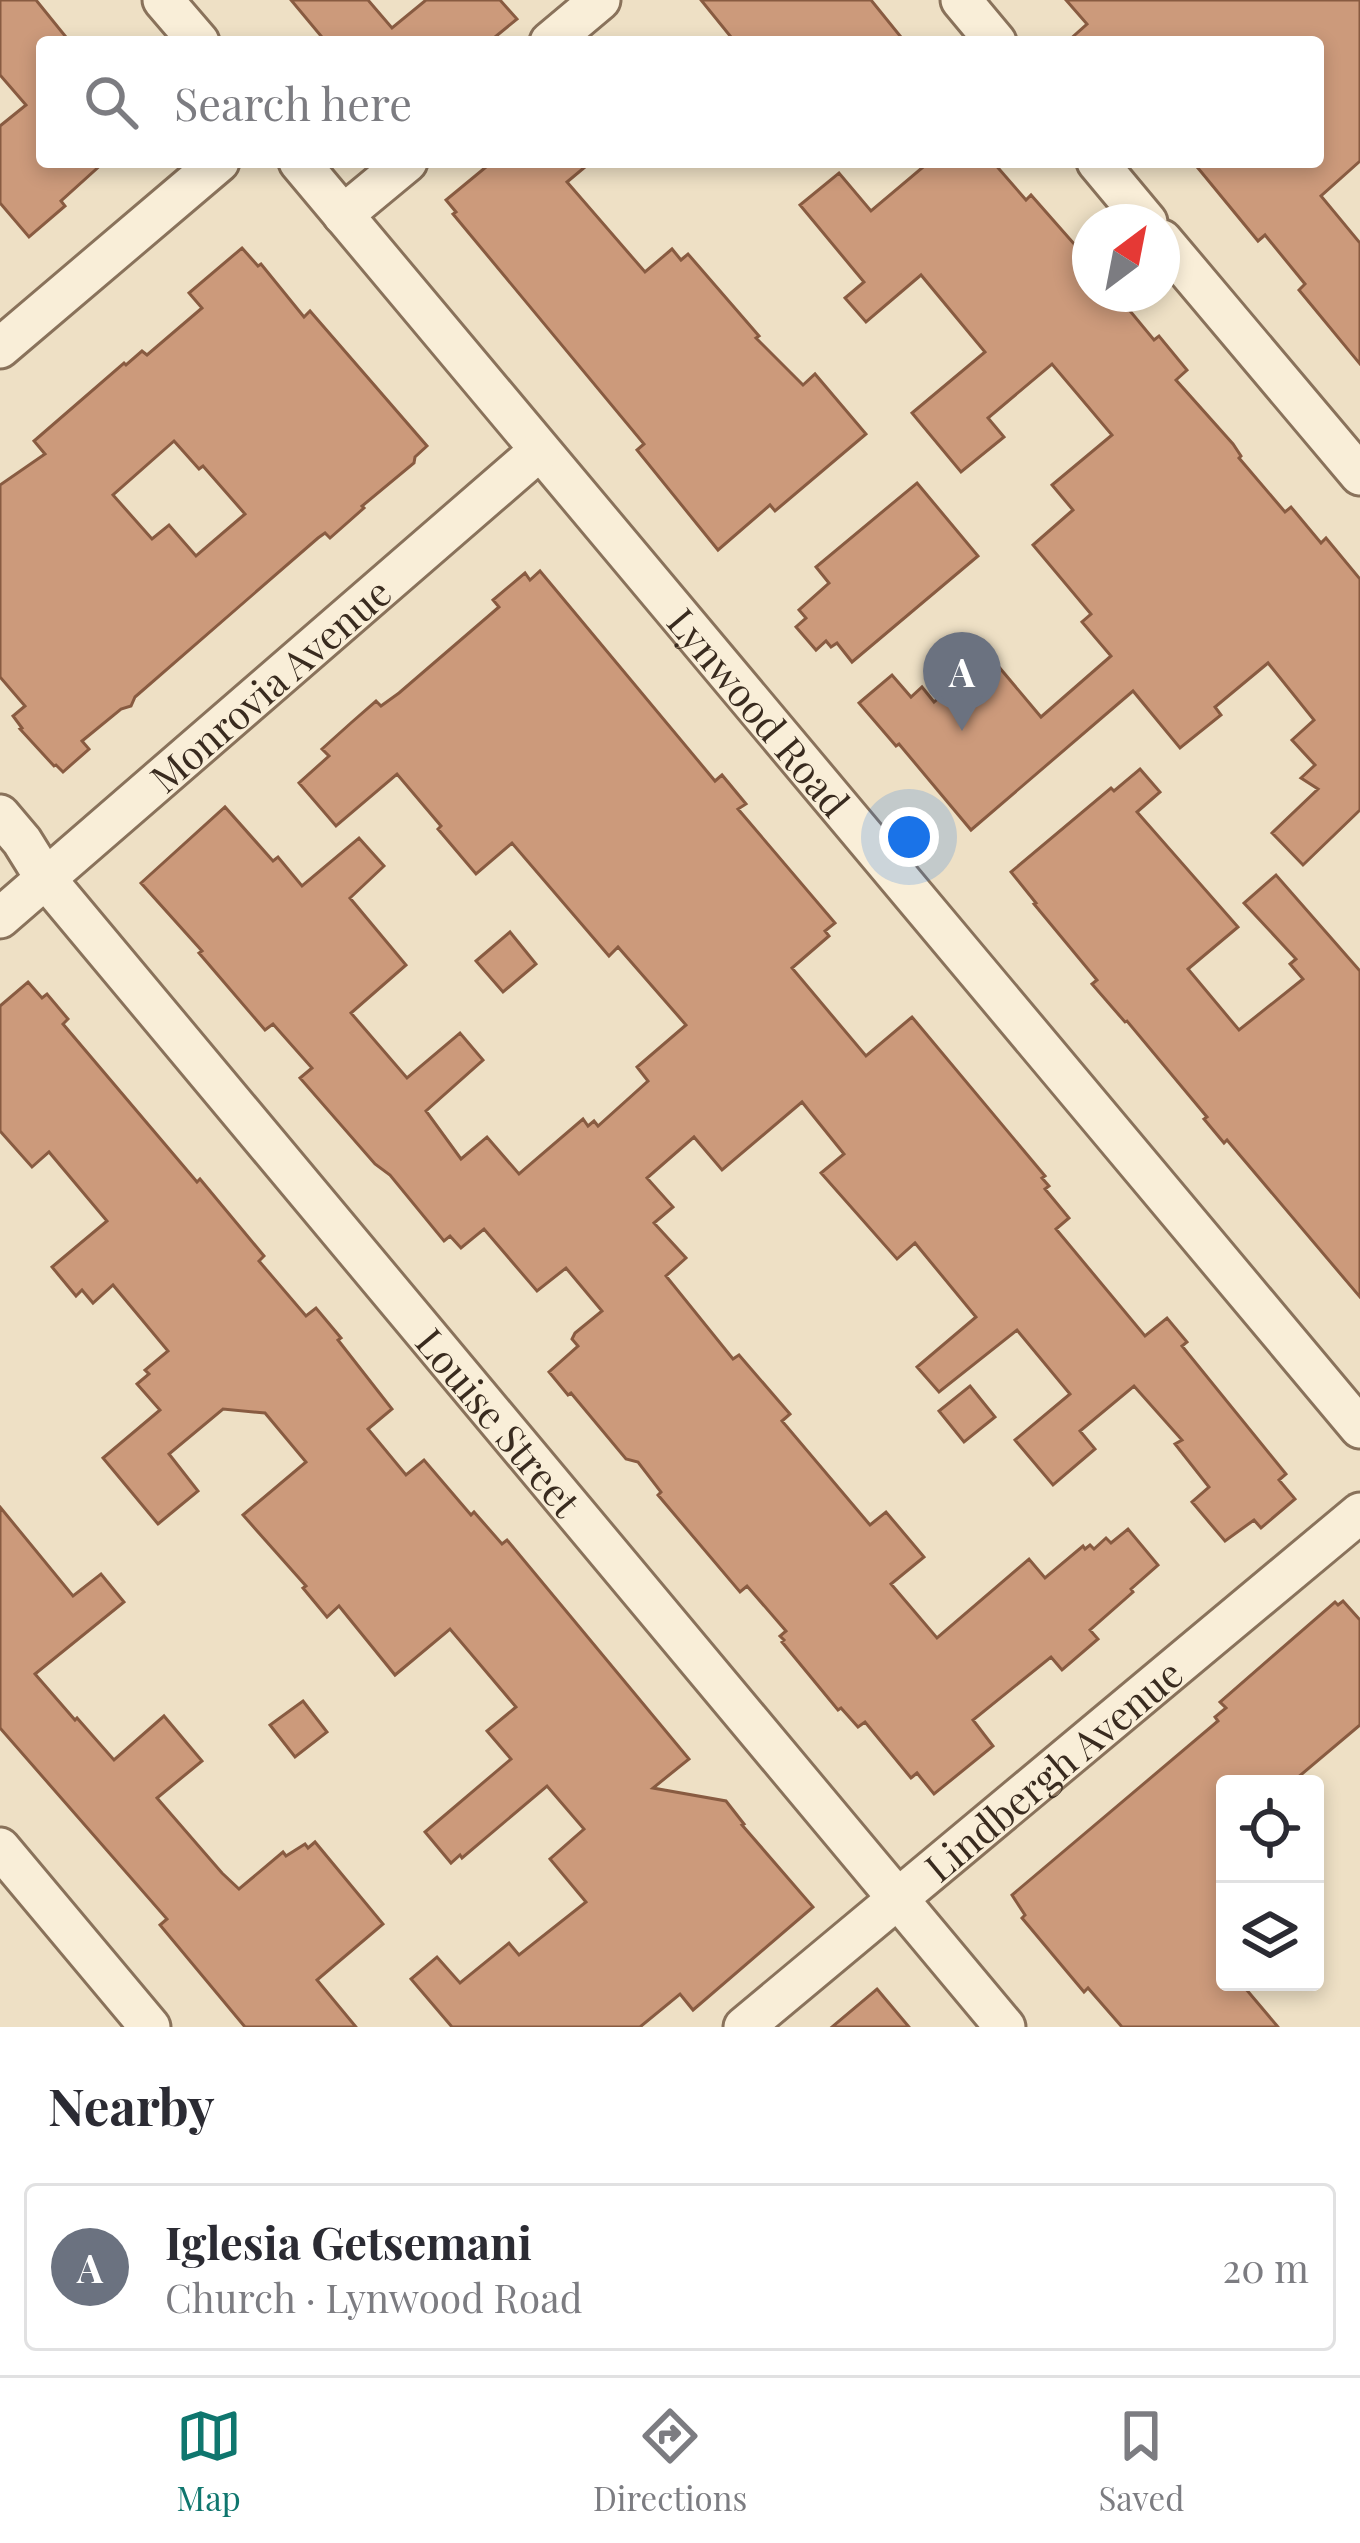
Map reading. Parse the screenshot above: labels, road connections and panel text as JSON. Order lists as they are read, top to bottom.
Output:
{
  "streets": {
    "street": [
      "Monrovia Avenue",
      "Lynwood Road",
      "Louise Street",
      "Lindbergh Avenue"
    ]
  },
  "crossings": [
    ["Monrovia Avenue", "Lynwood Road"],
    ["Monrovia Avenue", "Louise Street"],
    ["Louise Street", "Lindbergh Avenue"]
  ],
  "north": "top right",
  "page": {
    "search": "Search here",
    "pins": "A",
    "heading": "Nearby",
    "list": [
      {
        "mark": "A",
        "name": "Iglesia Getsemani",
        "note": "Church · Lynwood Road",
        "value": "20 m"
      }
    ],
    "nav": ["Map", "Directions", "Saved"]
  }
}
